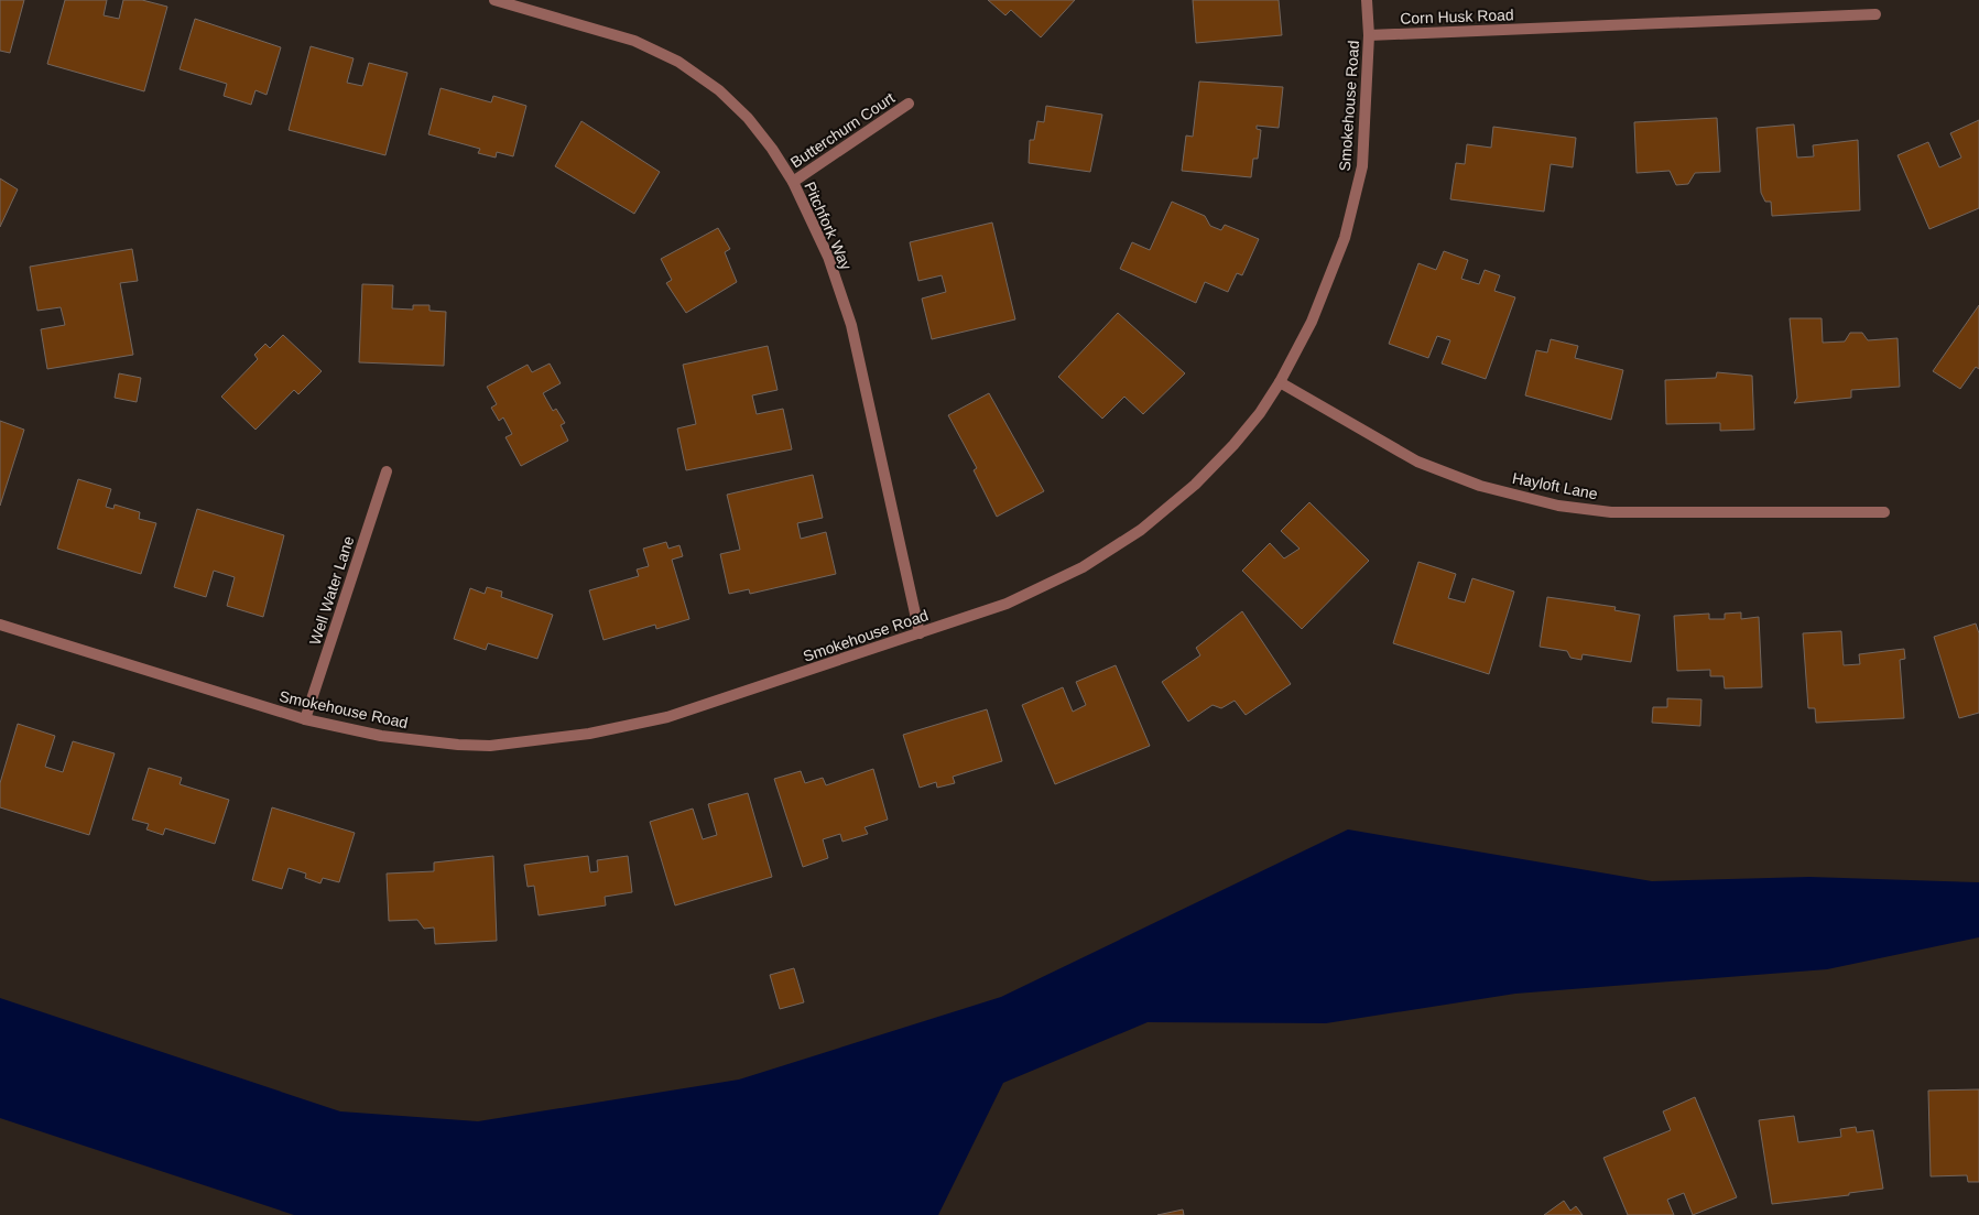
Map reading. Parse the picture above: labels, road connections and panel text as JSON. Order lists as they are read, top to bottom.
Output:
{
  "streets": {
    "street": [
      "Corn Husk Road",
      "Smokehouse Road",
      "Butterchurn Court",
      "Pitchfork Way",
      "Hayloft Lane",
      "Well Water Lane"
    ]
  },
  "crossings": [
    ["Corn Husk Road", "Smokehouse Road"],
    ["Smokehouse Road", "Pitchfork Way"],
    ["Smokehouse Road", "Hayloft Lane"],
    ["Smokehouse Road", "Well Water Lane"],
    ["Butterchurn Court", "Pitchfork Way"]
  ]
}
